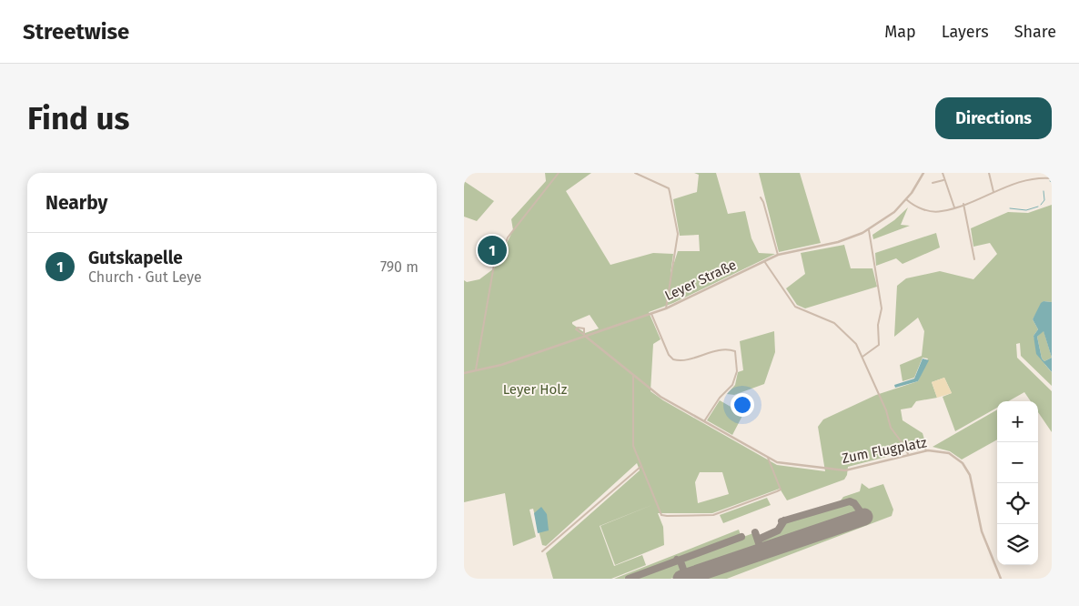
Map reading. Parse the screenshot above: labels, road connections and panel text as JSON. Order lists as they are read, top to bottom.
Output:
{
  "streets": {
    "street": ["Leyer Straße", "Zum Flugplatz"]
  },
  "crossings": [
    ["Leyer Straße", "Zum Flugplatz"]
  ],
  "parks": ["Leyer Holz"],
  "page": {
    "header": "Streetwise",
    "nav": ["Map", "Layers", "Share"],
    "buttons": "Directions",
    "title": "Find us",
    "heading": "Nearby",
    "list": [
      {
        "mark": "1",
        "name": "Gutskapelle",
        "note": "Church · Gut Leye",
        "value": "790 m"
      }
    ],
    "pins": "1",
    "map_buttons": ["+", "−"]
  }
}
